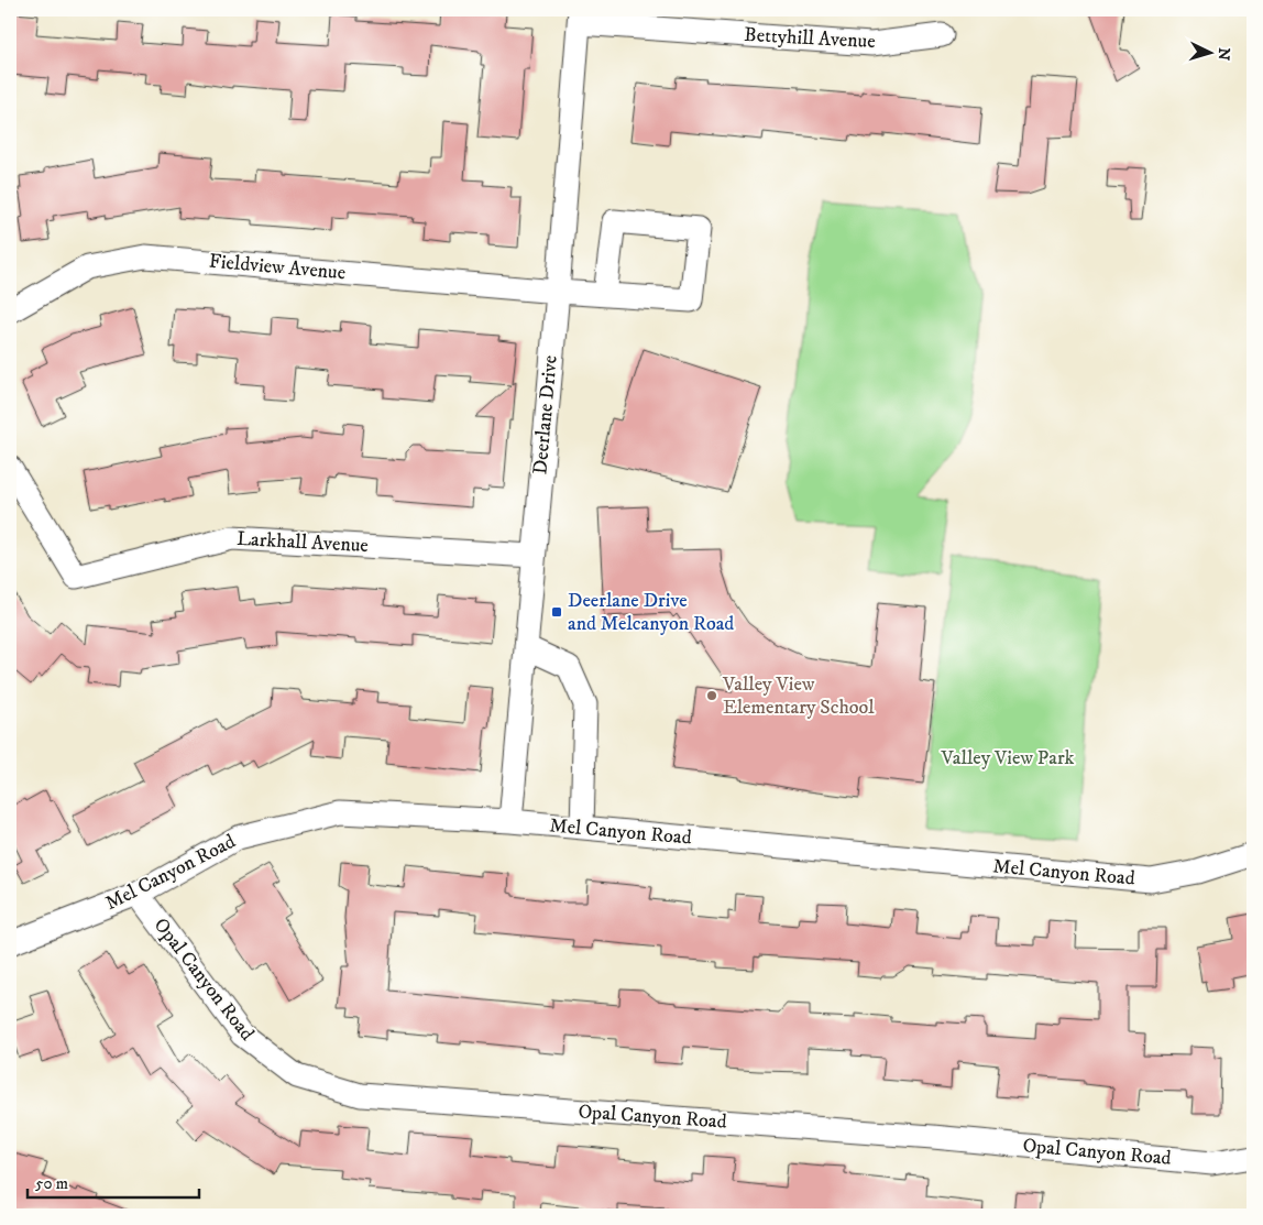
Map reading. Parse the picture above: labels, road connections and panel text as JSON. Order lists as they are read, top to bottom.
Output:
{
  "streets": {
    "street": [
      "Bettyhill Avenue",
      "Fieldview Avenue",
      "Deerlane Drive",
      "Larkhall Avenue",
      "Mel Canyon Road",
      "Opal Canyon Road"
    ]
  },
  "crossings": [
    ["Bettyhill Avenue", "Deerlane Drive"],
    ["Fieldview Avenue", "Deerlane Drive"],
    ["Deerlane Drive", "Larkhall Avenue"],
    ["Deerlane Drive", "Mel Canyon Road"],
    ["Mel Canyon Road", "Opal Canyon Road"]
  ],
  "parks": ["Valley View Park"],
  "places": {
    "transit": ["Deerlane Drive and Melcanyon Road"],
    "other": ["Valley View Elementary School"]
  },
  "scale_bar": "50 m",
  "north": "right"
}
